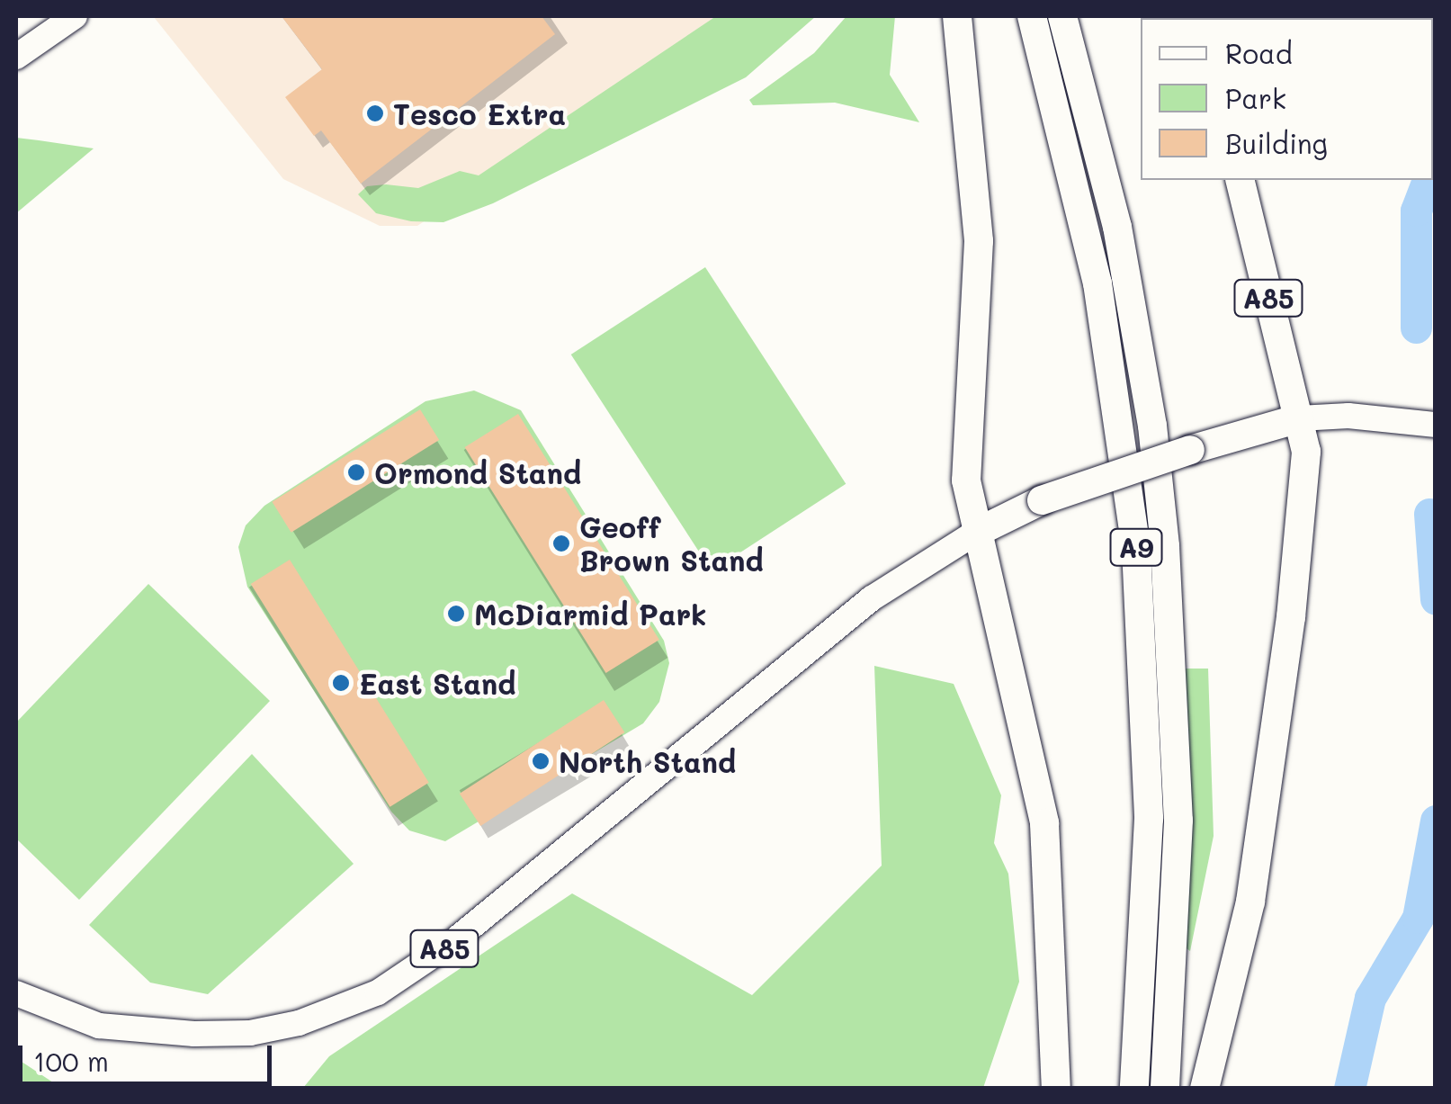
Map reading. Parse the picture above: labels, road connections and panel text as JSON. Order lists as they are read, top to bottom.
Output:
{
  "streets": {
    "highway": ["A85", "A9"]
  },
  "places": [
    "Tesco Extra",
    "Ormond Stand",
    "Geoff Brown Stand",
    "McDiarmid Park",
    "East Stand",
    "North Stand"
  ],
  "legend": ["Road", "Park", "Building"],
  "scale_bar": "100 m"
}
